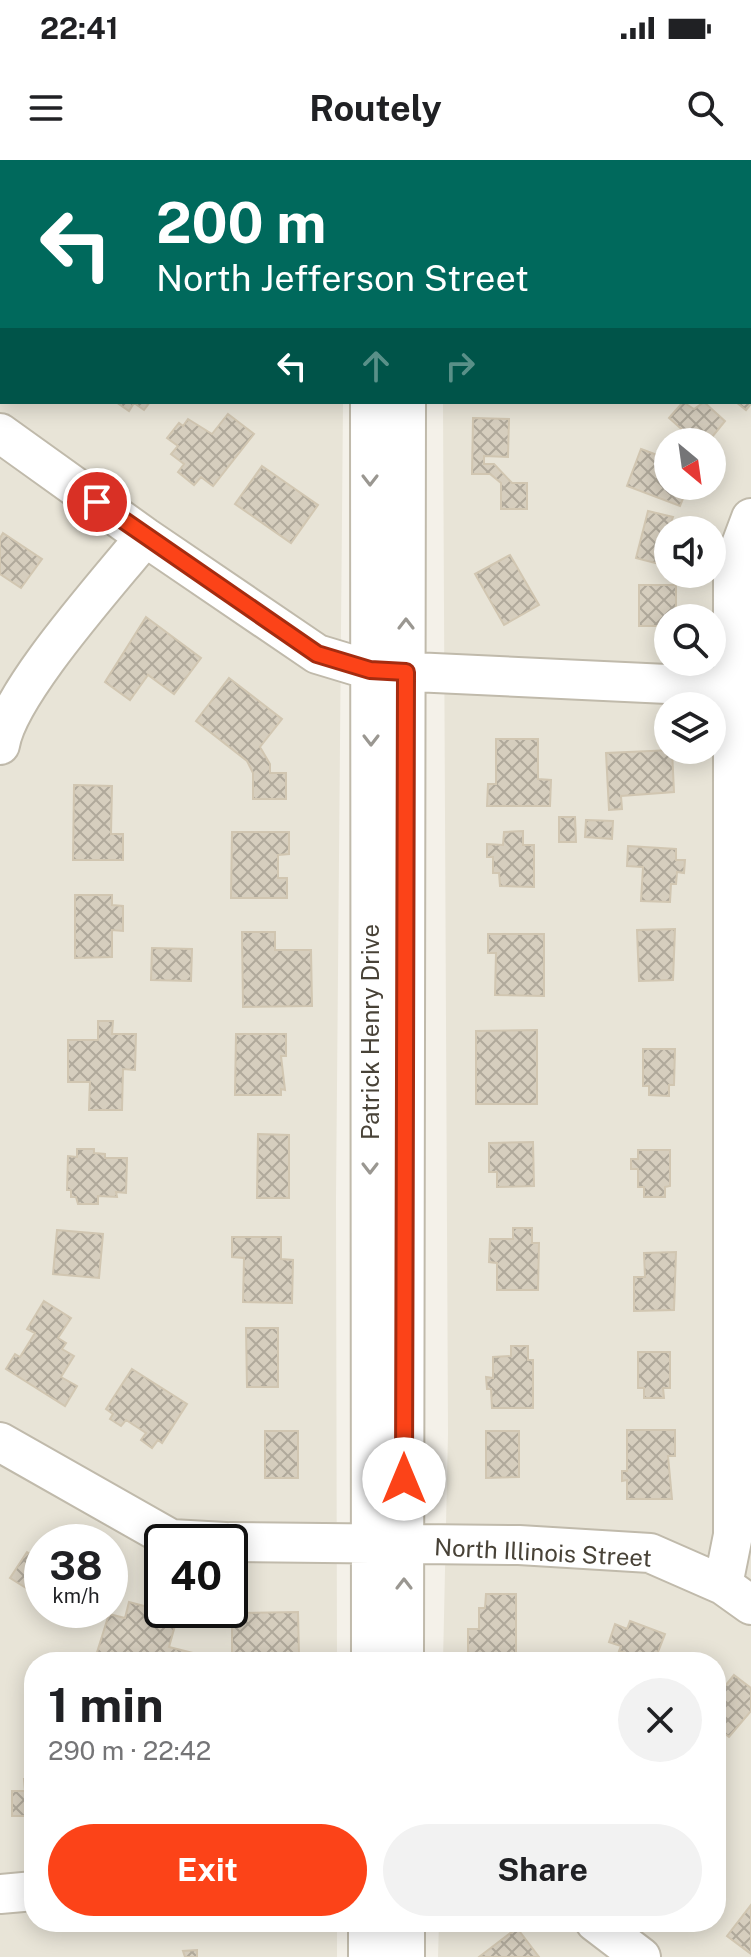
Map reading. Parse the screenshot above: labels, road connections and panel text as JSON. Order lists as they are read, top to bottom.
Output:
{
  "streets": {
    "street": ["Patrick Henry Drive", "North Illinois Street"]
  },
  "crossings": [
    ["Patrick Henry Drive", "North Illinois Street"]
  ],
  "north": "bottom right",
  "page": {
    "status": "22:41",
    "header": "Routely",
    "turn": ["200 m", "North Jefferson Street"],
    "speed": "38 km/h",
    "limit": "40",
    "heading": ["1 min", "290 m · 22:42"],
    "buttons": ["Exit", "Share"]
  }
}
